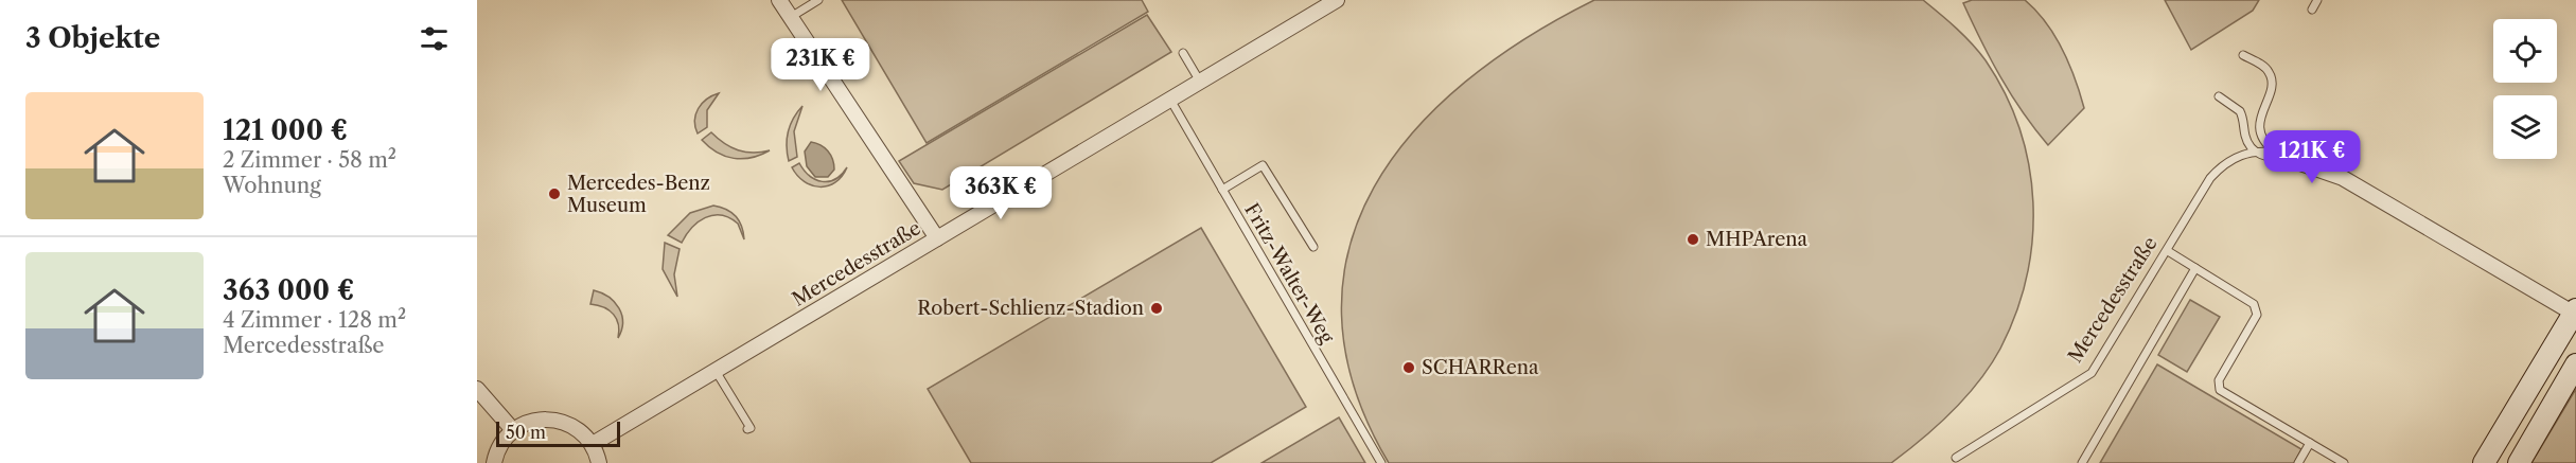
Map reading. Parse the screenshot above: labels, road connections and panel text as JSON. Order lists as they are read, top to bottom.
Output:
{
  "streets": {
    "street": ["Mercedesstraße"],
    "lane": ["Fritz-Walter-Weg"]
  },
  "crossings": [
    ["Mercedesstraße", "Fritz-Walter-Weg"]
  ],
  "places": [
    "Mercedes-Benz Museum",
    "MHPArena",
    "Robert-Schlienz-Stadion",
    "SCHARRena"
  ],
  "scale_bar": "50 m",
  "page": {
    "heading": "3 Objekte",
    "price": ["231K €", "121K €", "363K €"],
    "list": [
      {
        "name": "121 000 €",
        "note": "2 Zimmer · 58 m² · Wohnung"
      },
      {
        "name": "363 000 €",
        "note": "4 Zimmer · 128 m² · Mercedesstraße"
      }
    ],
    "scale": "50 m"
  }
}
